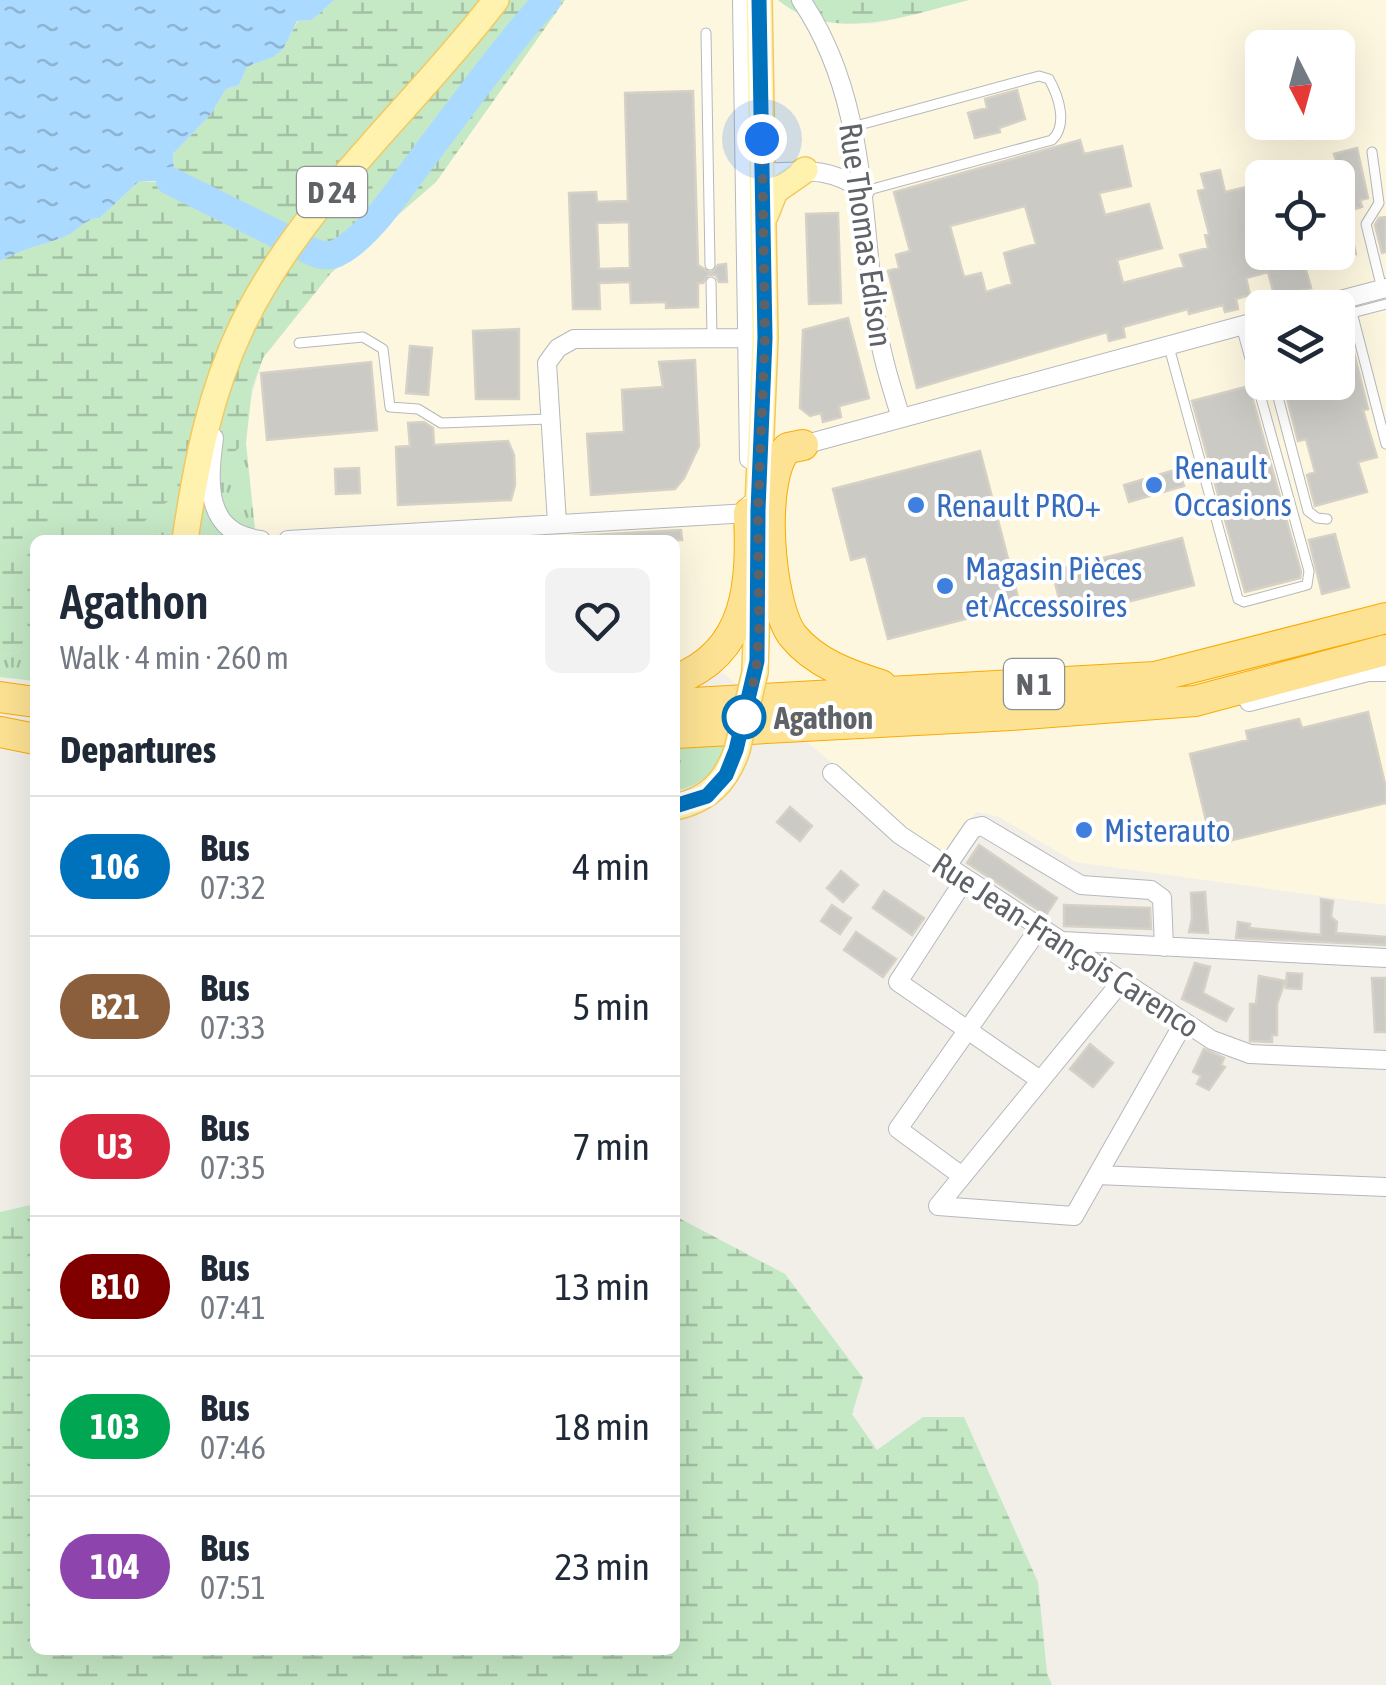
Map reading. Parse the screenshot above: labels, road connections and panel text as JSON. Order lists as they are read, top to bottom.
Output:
{
  "streets": {
    "highway": ["N 1"],
    "main road": ["D 24"],
    "street": ["Rue Thomas Edison", "Rue Jean-François Carenco"]
  },
  "places": [
    "Renault Occasions",
    "Renault PRO+",
    "Magasin Pièces et Accessoires",
    "Agathon",
    "Misterauto"
  ],
  "lines": ["bus line 106"],
  "north": "bottom",
  "page": {
    "heading": [
      ["Agathon", "Walk · 4 min · 260 m"],
      "Departures"
    ],
    "list": [
      {
        "mark": "106",
        "name": "Bus",
        "note": "07:32",
        "value": "4 min"
      },
      {
        "mark": "B21",
        "name": "Bus",
        "note": "07:33",
        "value": "5 min"
      },
      {
        "mark": "U3",
        "name": "Bus",
        "note": "07:35",
        "value": "7 min"
      },
      {
        "mark": "B10",
        "name": "Bus",
        "note": "07:41",
        "value": "13 min"
      },
      {
        "mark": "103",
        "name": "Bus",
        "note": "07:46",
        "value": "18 min"
      },
      {
        "mark": "104",
        "name": "Bus",
        "note": "07:51",
        "value": "23 min"
      }
    ]
  }
}
